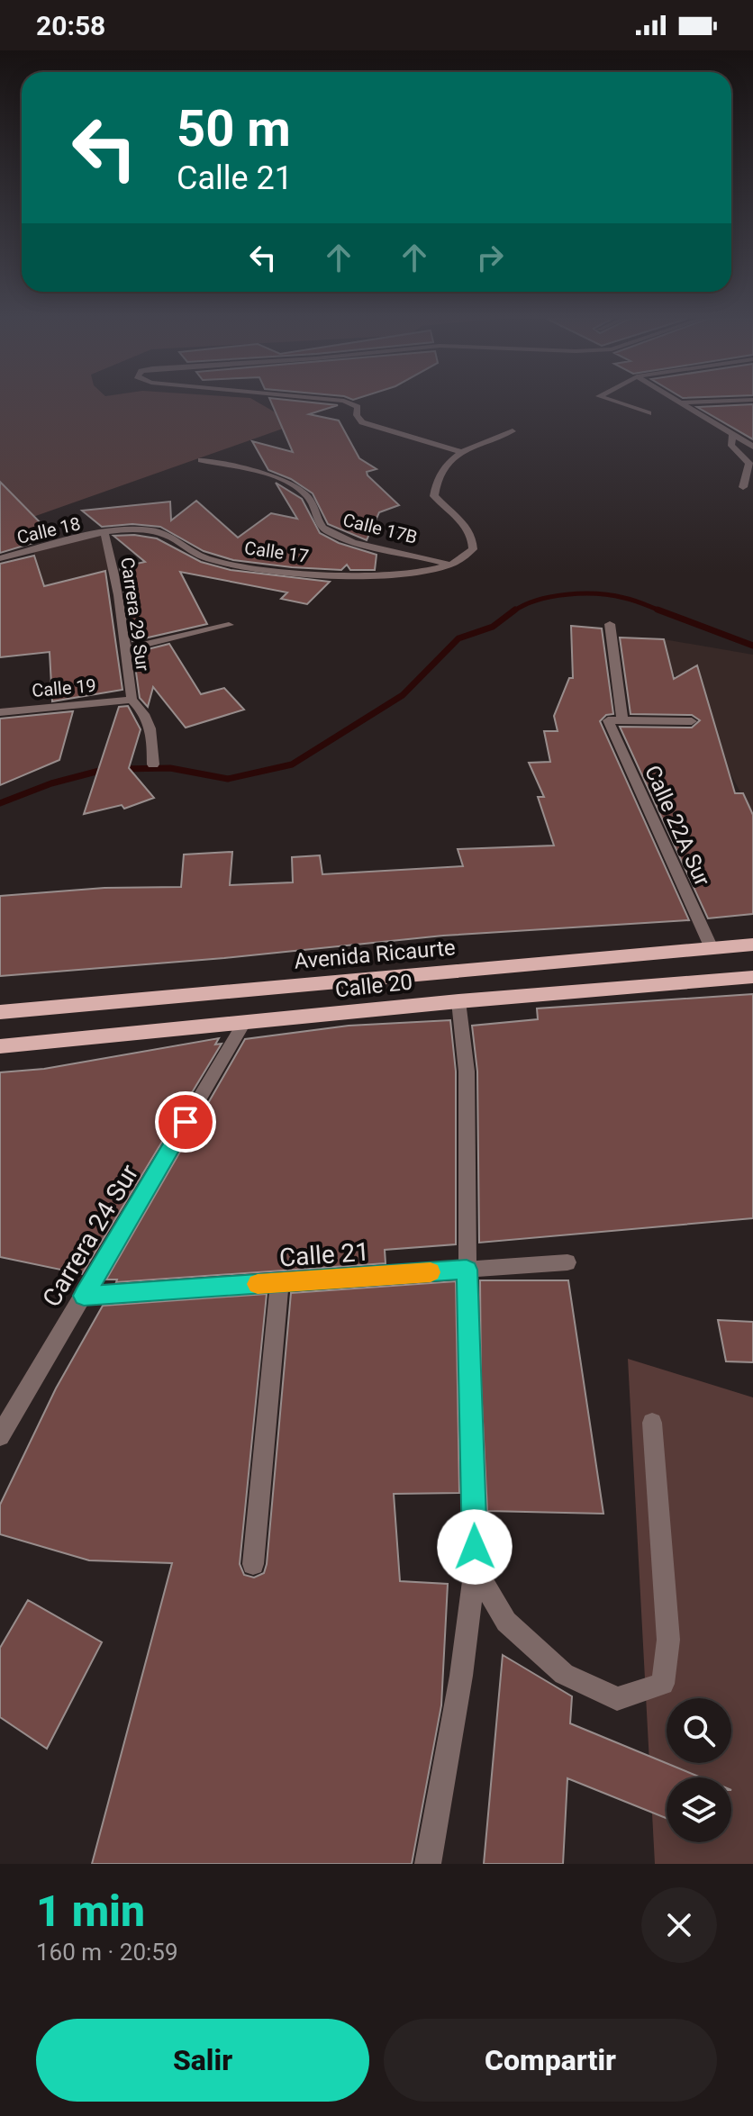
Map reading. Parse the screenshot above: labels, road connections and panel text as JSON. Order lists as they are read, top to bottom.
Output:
{
  "streets": {
    "main road": ["Avenida Ricaurte", "Calle 20"],
    "street": [
      "Calle 17B",
      "Calle 18",
      "Calle 17",
      "Carrera 29 Sur",
      "Calle 19",
      "Calle 22A Sur",
      "Carrera 24 Sur",
      "Calle 21"
    ]
  },
  "crossings": [
    ["Calle 17B", "Calle 17"],
    ["Calle 18", "Calle 17"],
    ["Calle 18", "Carrera 29 Sur"],
    ["Calle 17", "Carrera 29 Sur"],
    ["Carrera 29 Sur", "Calle 19"],
    ["Calle 22A Sur", "Avenida Ricaurte"],
    ["Calle 20", "Carrera 24 Sur"],
    ["Carrera 24 Sur", "Calle 21"]
  ],
  "page": {
    "status": "20:58",
    "turn": ["50 m", "Calle 21"],
    "heading": ["1 min", "160 m · 20:59"],
    "buttons": ["Salir", "Compartir"]
  }
}
